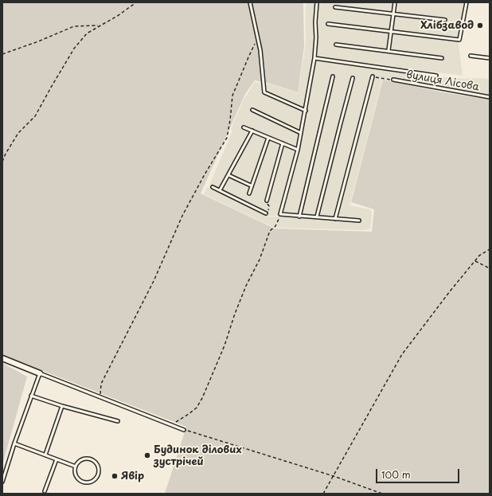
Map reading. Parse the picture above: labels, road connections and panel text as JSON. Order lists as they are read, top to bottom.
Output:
{
  "streets": {
    "lane": ["вулиця Лісова"]
  },
  "places": ["Хлібзавод", "Будинок ділових зустрічей", "Явір"],
  "scale_bar": "100 m"
}
